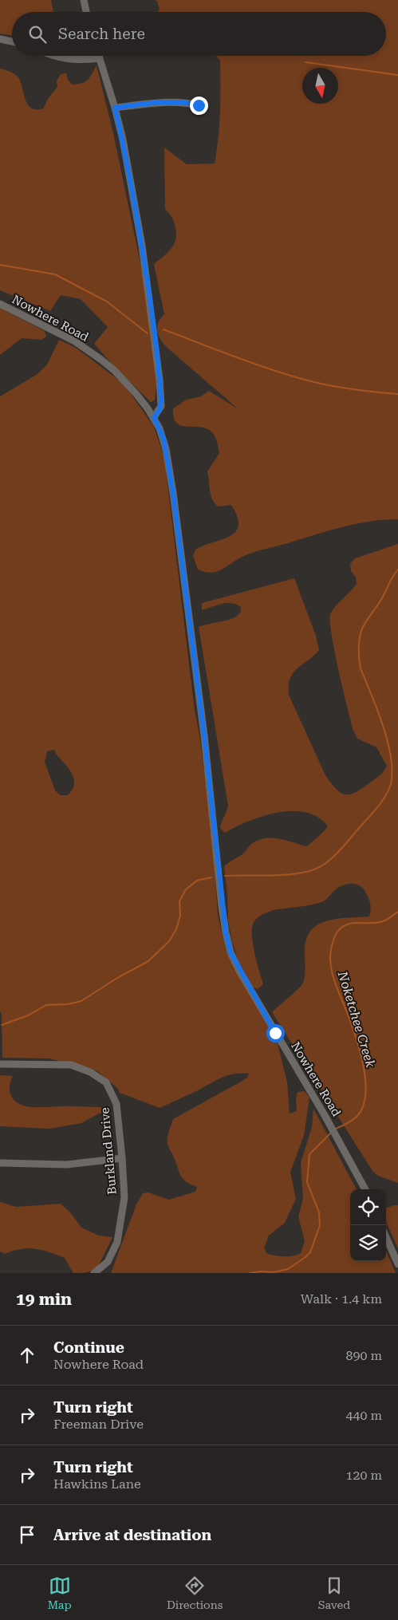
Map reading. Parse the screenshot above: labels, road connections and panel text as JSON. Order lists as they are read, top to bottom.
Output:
{
  "streets": {
    "street": ["Nowhere Road", "Burkland Drive"]
  },
  "water": ["Noketchee Creek"],
  "north": "bottom",
  "page": {
    "search": "Search here",
    "heading": ["19 min", "Walk · 1.4 km"],
    "list": [
      ["Continue", "Nowhere Road", "890 m"],
      ["Turn right", "Freeman Drive", "440 m"],
      ["Turn right", "Hawkins Lane", "120 m"],
      "Arrive at destination"
    ],
    "nav": ["Map", "Directions", "Saved"]
  }
}
